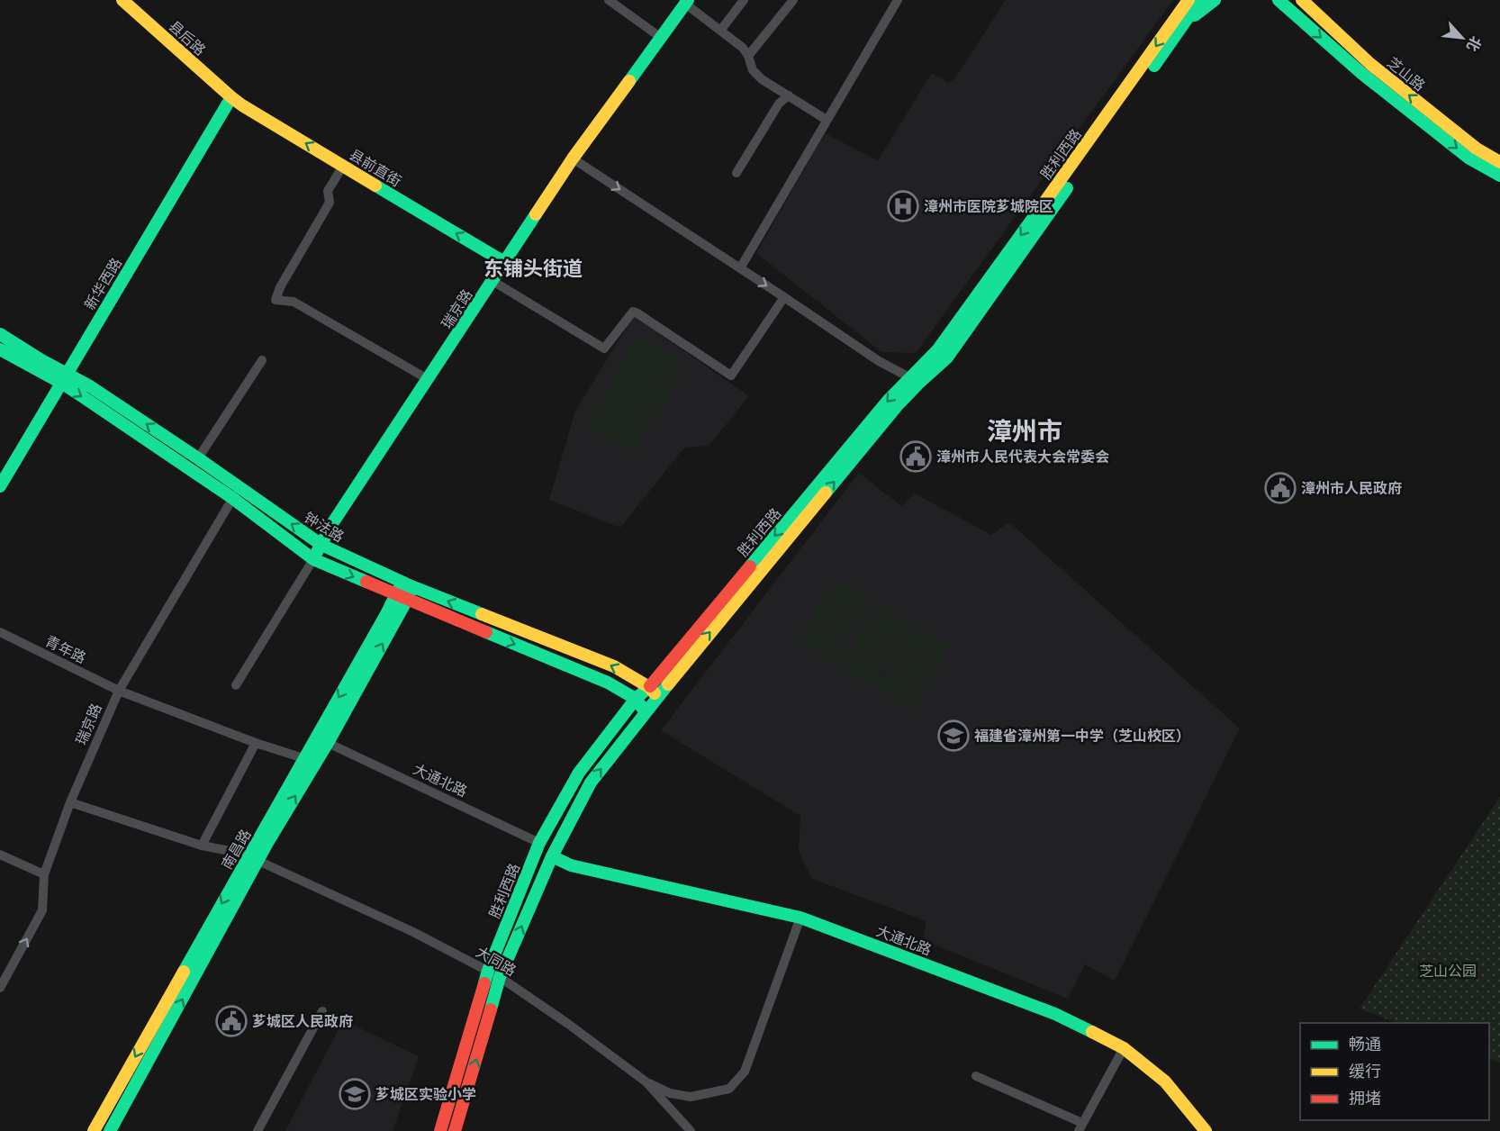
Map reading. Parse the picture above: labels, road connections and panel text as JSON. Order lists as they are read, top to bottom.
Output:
{
  "streets": {
    "main road": [
      "县后路",
      "芝山路",
      "胜利西路",
      "县前直街",
      "新华西路",
      "瑞京路",
      "钟法路",
      "大通北路",
      "南昌路"
    ],
    "street": ["青年路", "大同路"]
  },
  "crossings": [
    ["县后路", "县前直街"],
    ["县后路", "新华西路"],
    ["胜利西路", "钟法路"],
    ["胜利西路", "大通北路"],
    ["胜利西路", "大同路"],
    ["县前直街", "新华西路"],
    ["县前直街", "瑞京路"],
    ["新华西路", "钟法路"],
    ["瑞京路", "钟法路"],
    ["瑞京路", "青年路"],
    ["瑞京路", "大同路"],
    ["钟法路", "南昌路"],
    ["青年路", "南昌路"],
    ["大通北路", "南昌路"],
    ["南昌路", "大同路"]
  ],
  "one_way": ["县前直街"],
  "districts": ["东铺头街道", "漳州市"],
  "parks": ["芝山公园"],
  "places": {
    "hospital": ["漳州市医院芗城院区"],
    "public building": ["漳州市人民代表大会常委会", "漳州市人民政府", "芗城区人民政府"],
    "school or university": ["福建省漳州第一中学（芝山校区）", "芗城区实验小学"]
  },
  "legend": ["畅通", "缓行", "拥堵"],
  "north": "bottom right"
}
